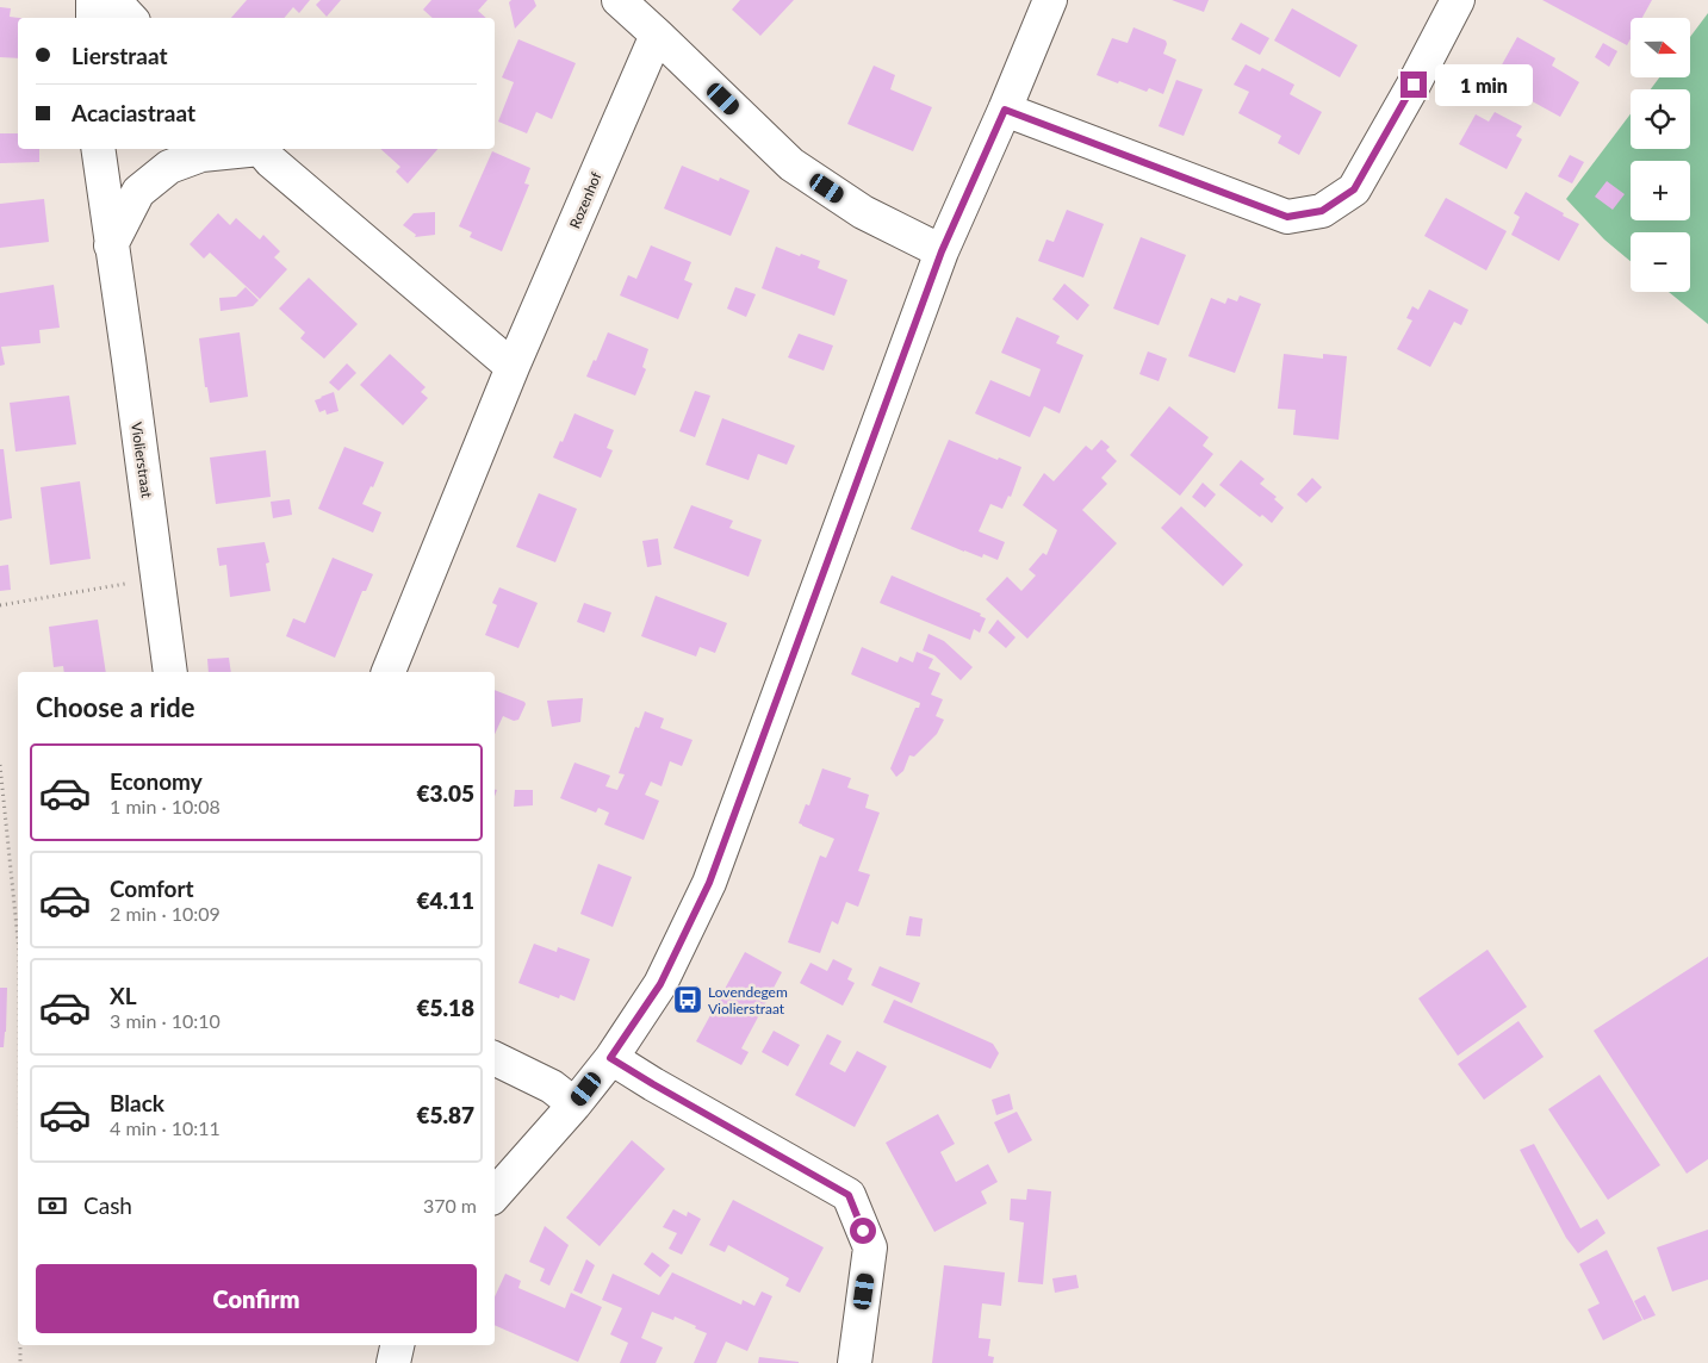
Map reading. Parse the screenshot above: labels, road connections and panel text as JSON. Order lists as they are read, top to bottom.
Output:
{
  "streets": {
    "street": ["Rozenhof", "Violierstraat"]
  },
  "places": {
    "bus stop": ["Lovendegem Violierstraat"]
  },
  "north": "right",
  "page": {
    "map_buttons": ["+", "−"],
    "banner": ["Lierstraat", "Acaciastraat"],
    "bubble": "1 min",
    "heading": "Choose a ride",
    "list": [
      {
        "name": "Economy",
        "note": "1 min · 10:08",
        "value": "€3.05"
      },
      {
        "name": "Comfort",
        "note": "2 min · 10:09",
        "value": "€4.11"
      },
      {
        "name": "XL",
        "note": "3 min · 10:10",
        "value": "€5.18"
      },
      {
        "name": "Black",
        "note": "4 min · 10:11",
        "value": "€5.87"
      }
    ],
    "pay": ["Cash", "370 m"],
    "buttons": "Confirm"
  }
}
